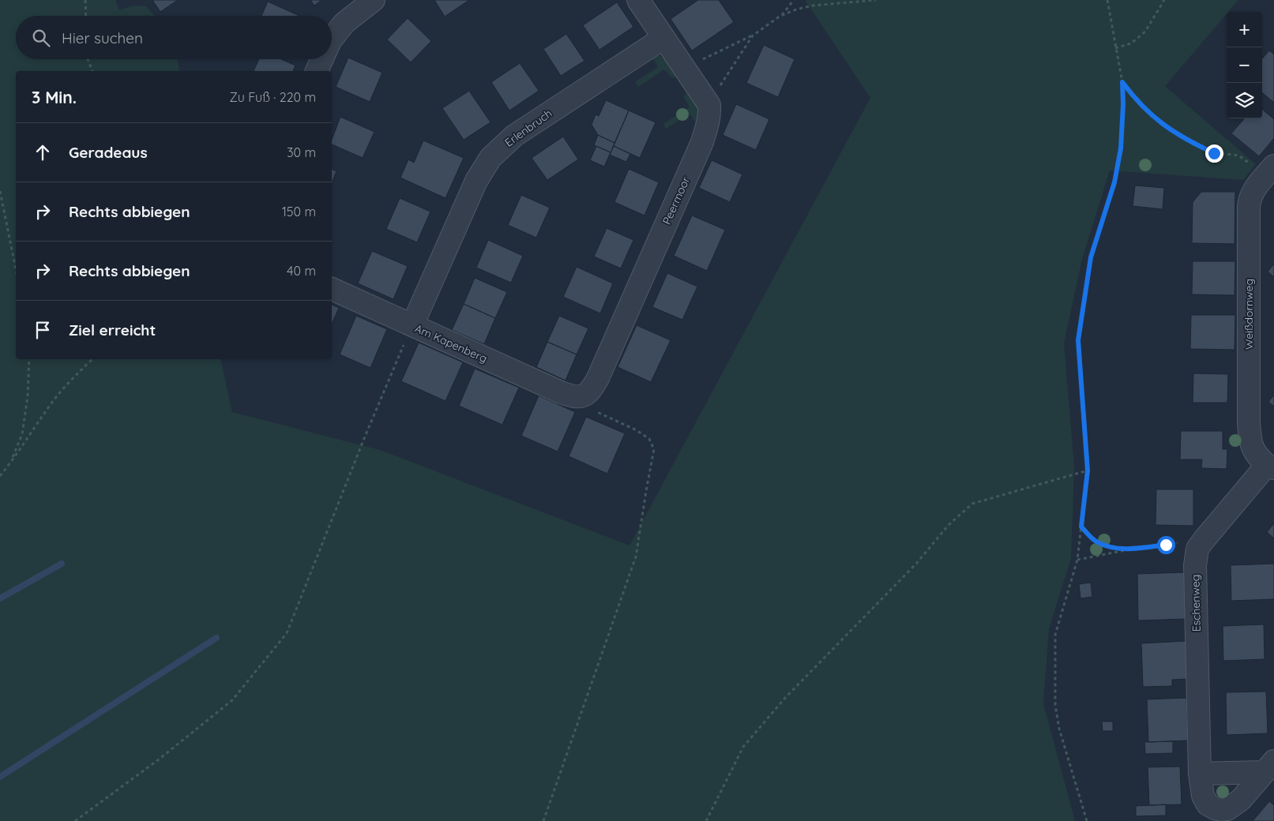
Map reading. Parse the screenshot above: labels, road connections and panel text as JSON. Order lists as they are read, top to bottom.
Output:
{
  "streets": {
    "street": [
      "Erlenbruch",
      "Peermoor",
      "Weißdornweg",
      "Am Kapenberg",
      "Eschenweg"
    ]
  },
  "crossings": [
    ["Erlenbruch", "Am Kapenberg"],
    ["Peermoor", "Am Kapenberg"]
  ],
  "page": {
    "map_buttons": ["+", "−"],
    "search": "Hier suchen",
    "heading": ["3 Min.", "Zu Fuß · 220 m"],
    "list": [
      ["Geradeaus", "30 m"],
      ["Rechts abbiegen", "150 m"],
      ["Rechts abbiegen", "40 m"],
      "Ziel erreicht"
    ]
  }
}
